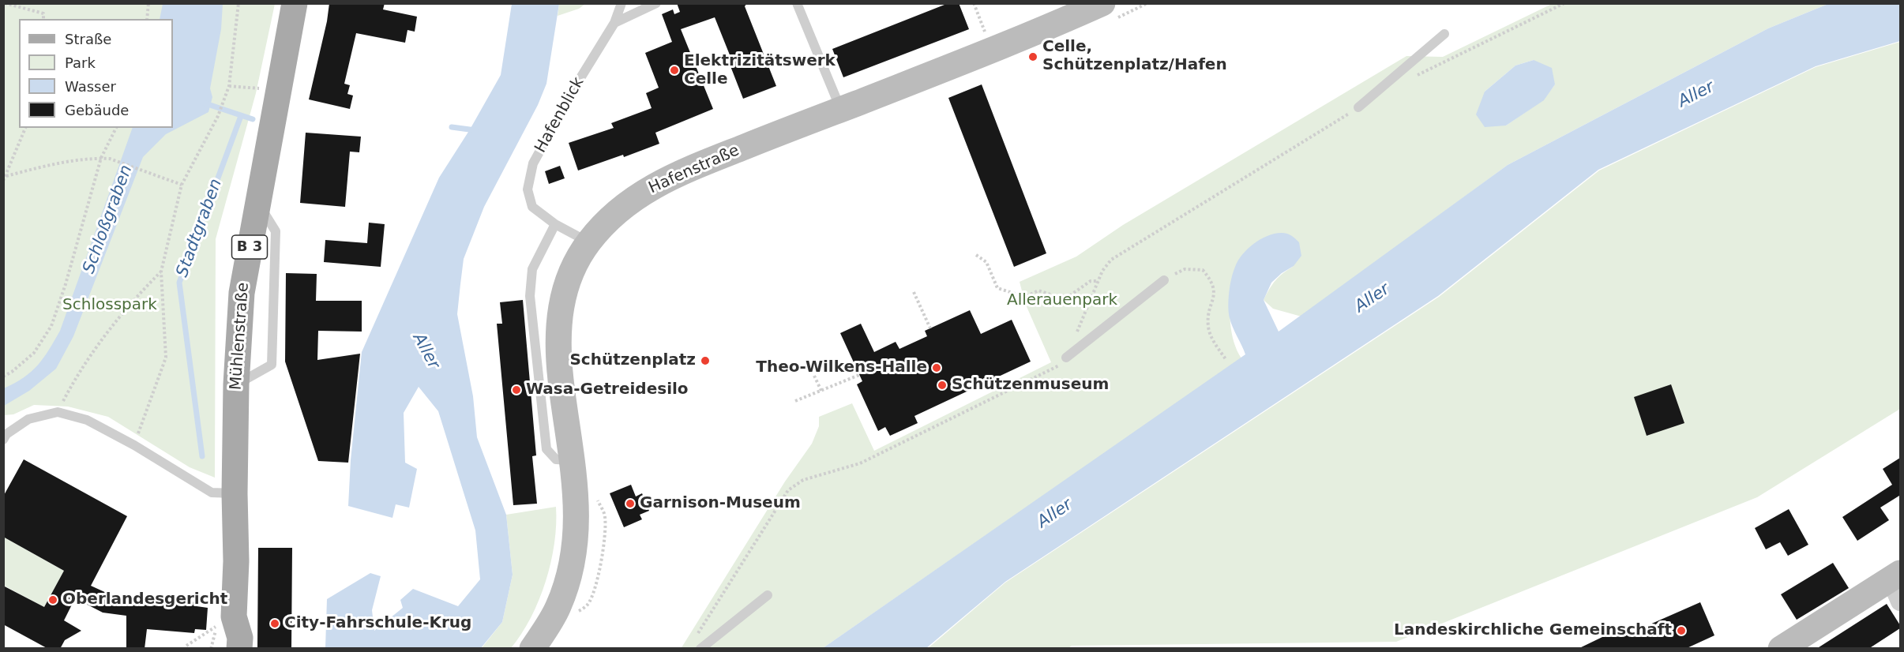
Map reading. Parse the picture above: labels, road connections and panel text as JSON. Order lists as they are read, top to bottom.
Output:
{
  "streets": {
    "main road": ["B 3", "Mühlenstraße"],
    "street": ["Hafenstraße"],
    "lane": ["Hafenblick"]
  },
  "crossings": [
    ["Hafenblick", "Hafenstraße"]
  ],
  "water": ["Aller", "Schloßgraben", "Stadtgraben"],
  "parks": ["Allerauenpark", "Schlosspark"],
  "places": [
    "Celle, Schützenplatz/Hafen",
    "Elektrizitätswerk Celle",
    "Schützenplatz",
    "Theo-Wilkens-Halle",
    "Schützenmuseum",
    "Wasa-Getreidesilo",
    "Garnison-Museum",
    "Oberlandesgericht",
    "City-Fahrschule-Krug",
    "Landeskirchliche Gemeinschaft"
  ],
  "legend": [
    "Straße",
    "Park",
    "Wasser",
    "Gebäude"
  ]
}
